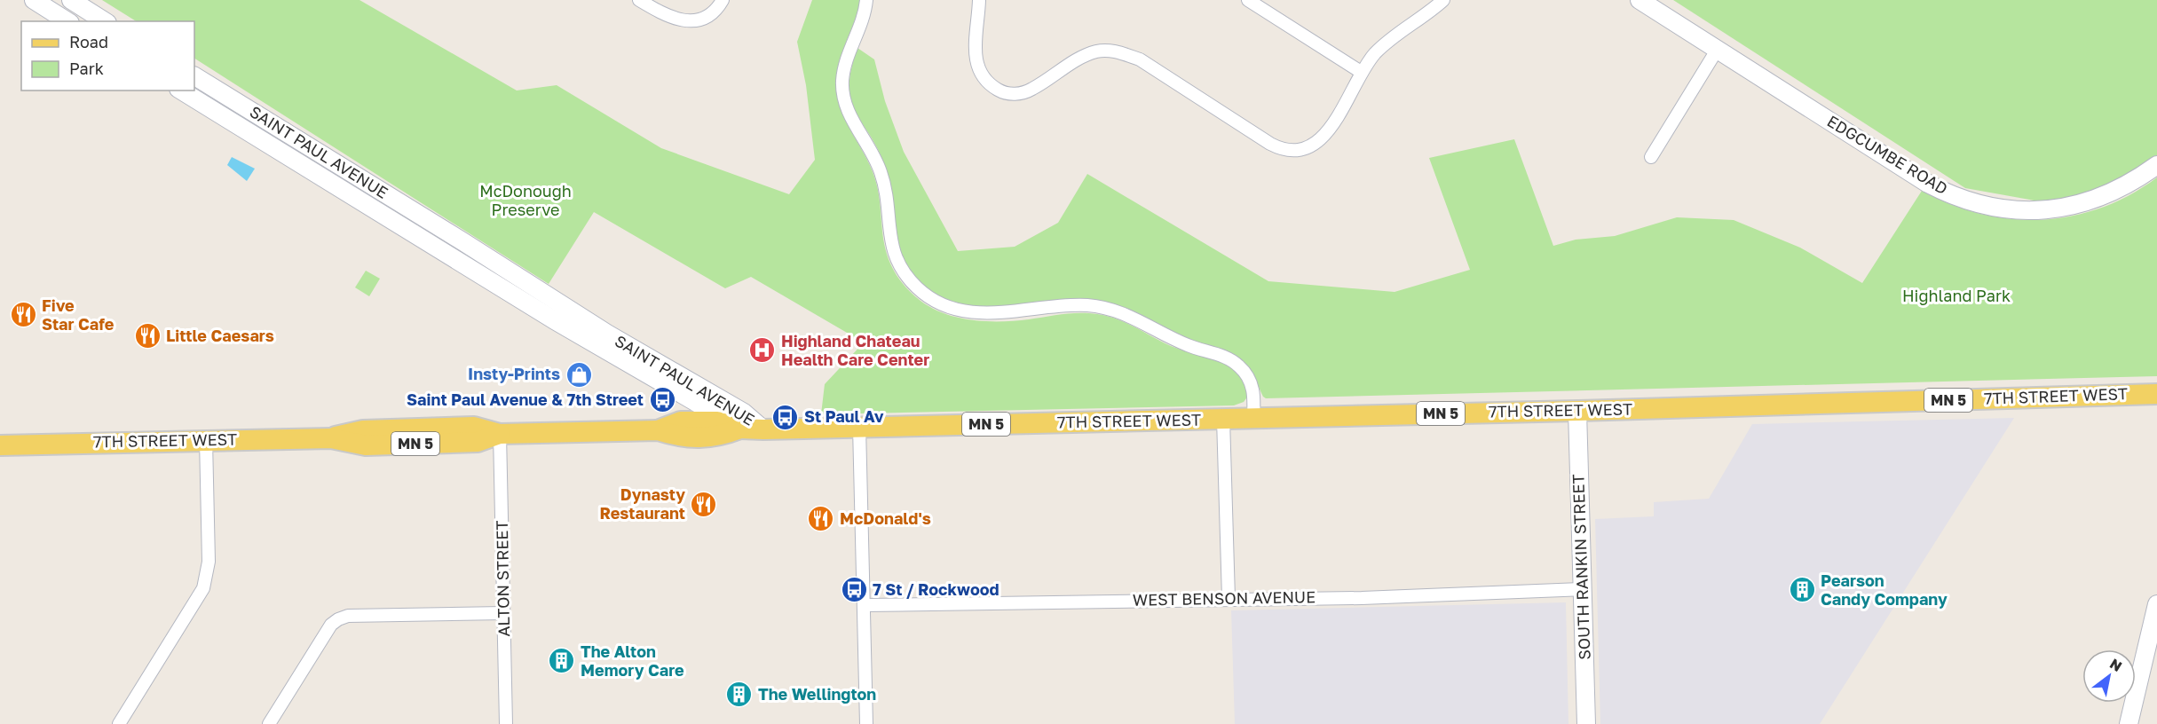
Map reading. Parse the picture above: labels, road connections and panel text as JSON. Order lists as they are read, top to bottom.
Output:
{
  "streets": {
    "main road": ["7TH STREET WEST", "MN 5"],
    "street": [
      "SAINT PAUL AVENUE",
      "EDGCUMBE ROAD",
      "SOUTH RANKIN STREET",
      "ALTON STREET",
      "WEST BENSON AVENUE"
    ]
  },
  "crossings": [
    ["SAINT PAUL AVENUE", "7TH STREET WEST"],
    ["7TH STREET WEST", "SOUTH RANKIN STREET"],
    ["7TH STREET WEST", "ALTON STREET"],
    ["SOUTH RANKIN STREET", "WEST BENSON AVENUE"]
  ],
  "parks": ["McDonough Preserve", "Highland Park"],
  "places": {
    "restaurant": [
      "Five Star Cafe",
      "Little Caesars",
      "Dynasty Restaurant",
      "McDonald's"
    ],
    "hospital": ["Highland Chateau Health Care Center"],
    "shop": ["Insty-Prints"],
    "bus stop": ["Saint Paul Avenue & 7th Street", "St Paul Av", "7 St / Rockwood"],
    "building": ["Pearson Candy Company", "The Alton Memory Care", "The Wellington"]
  },
  "legend": ["Road", "Park"],
  "north": "top right"
}
